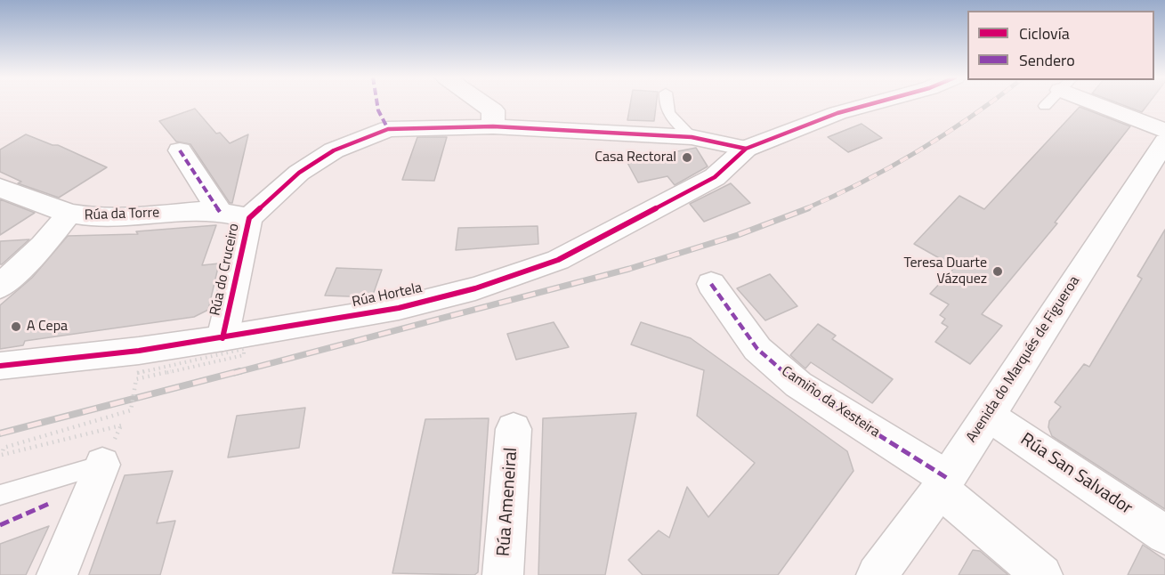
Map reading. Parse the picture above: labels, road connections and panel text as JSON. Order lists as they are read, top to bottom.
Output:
{
  "streets": {
    "street": [
      "Rúa da Torre",
      "Rúa do Cruceiro",
      "Rúa Hortela",
      "Avenida do Marqués de Figueroa",
      "Camiño da Xesteira",
      "Rúa San Salvador",
      "Rúa Ameneiral"
    ]
  },
  "crossings": [
    ["Rúa da Torre", "Rúa do Cruceiro"],
    ["Rúa do Cruceiro", "Rúa Hortela"],
    ["Avenida do Marqués de Figueroa", "Camiño da Xesteira"],
    ["Avenida do Marqués de Figueroa", "Rúa San Salvador"]
  ],
  "places": ["Casa Rectoral", "Teresa Duarte Vázquez", "A Cepa"],
  "legend": ["Ciclovía", "Sendero"]
}
